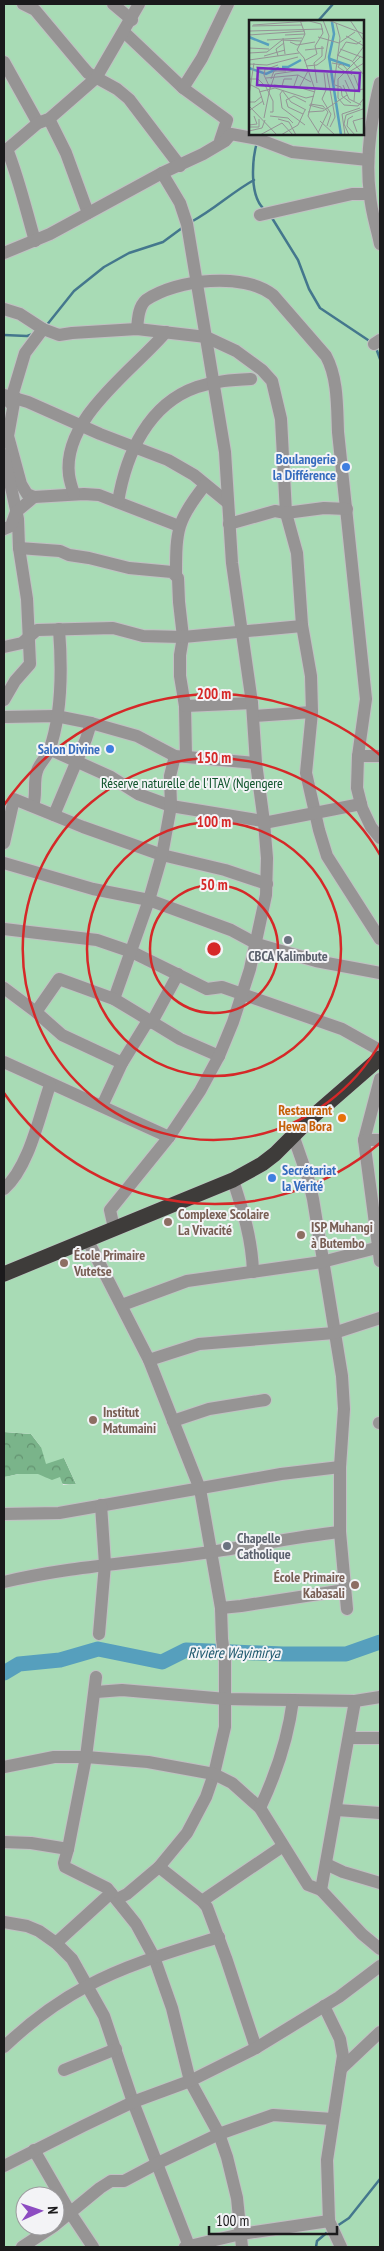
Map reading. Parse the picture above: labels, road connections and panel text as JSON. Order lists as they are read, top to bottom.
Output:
{
  "water": ["Rivière Wayimirya"],
  "parks": ["Réserve naturelle de l'ITAV (Ngengere"],
  "places": [
    "Boulangerie la Différence",
    "Salon Divine",
    "CBCA Kalimbute",
    "Restaurant Hewa Bora",
    "Secrétariat la Vérité",
    "Complexe Scolaire La Vivacité",
    "ISP Muhangi à Butembo",
    "École Primaire Vutetse",
    "Institut Matumaini",
    "Chapelle Catholique",
    "École Primaire Kabasali"
  ],
  "scale_bar": "100 m",
  "north": "right",
  "rings": [
    "200 m",
    "150 m",
    "100 m",
    "50 m"
  ]
}
